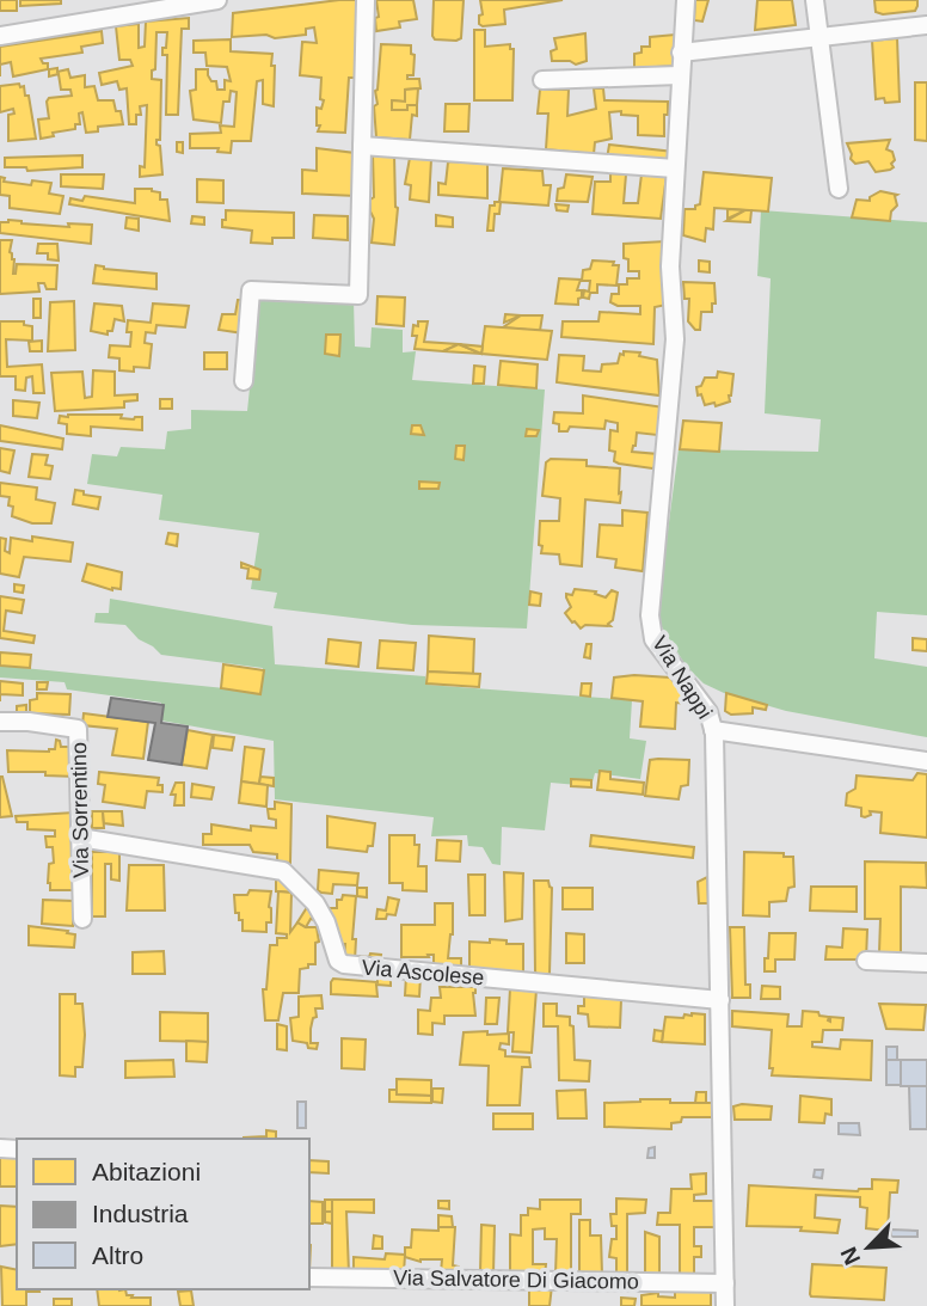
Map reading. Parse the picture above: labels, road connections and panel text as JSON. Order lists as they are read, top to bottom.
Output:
{
  "streets": {
    "street": [
      "Via Nappi",
      "Via Sorrentino",
      "Via Ascolese",
      "Via Salvatore Di Giacomo"
    ]
  },
  "crossings": [
    ["Via Nappi", "Via Ascolese"],
    ["Via Nappi", "Via Salvatore Di Giacomo"],
    ["Via Sorrentino", "Via Ascolese"]
  ],
  "legend": ["Abitazioni", "Industria", "Altro"],
  "north": "bottom left"
}
